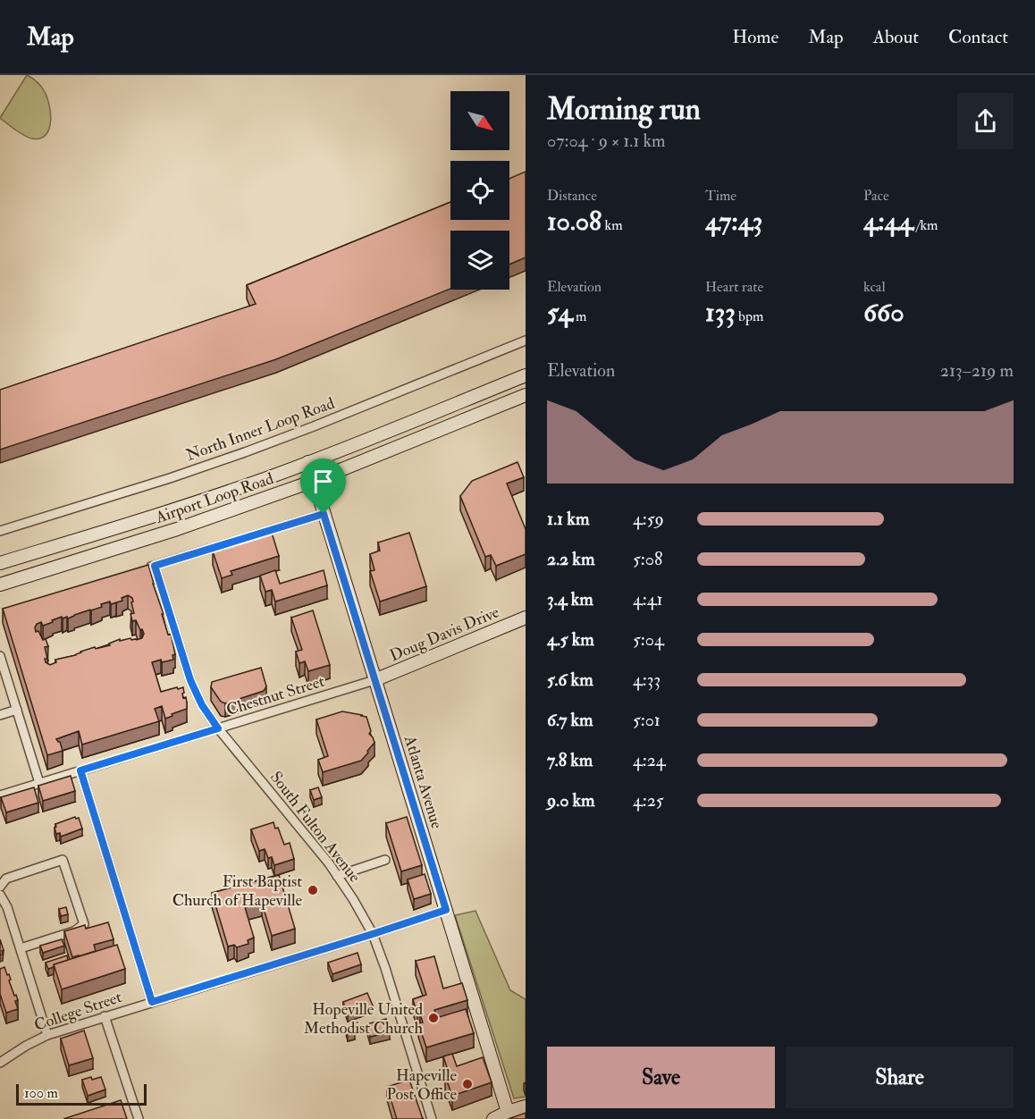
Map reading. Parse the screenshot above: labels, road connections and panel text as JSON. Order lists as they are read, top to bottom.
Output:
{
  "streets": {
    "main road": ["Airport Loop Road", "Doug Davis Drive", "Atlanta Avenue"],
    "street": [
      "North Inner Loop Road",
      "Chestnut Street",
      "South Fulton Avenue",
      "College Street"
    ]
  },
  "crossings": [
    ["Airport Loop Road", "Atlanta Avenue"],
    ["Doug Davis Drive", "Chestnut Street"],
    ["Doug Davis Drive", "Atlanta Avenue"],
    ["Chestnut Street", "Atlanta Avenue"],
    ["Chestnut Street", "South Fulton Avenue"],
    ["Atlanta Avenue", "College Street"],
    ["South Fulton Avenue", "College Street"]
  ],
  "places": ["First Baptist Church of Hapeville", "Hopeville United Methodist Church", "Hapeville Post Office"],
  "scale_bar": "100 m",
  "north": "bottom right",
  "page": {
    "header": "Map",
    "nav": [
      "Home",
      "Map",
      "About",
      "Contact"
    ],
    "heading": ["Morning run", "07:04 · 9 × 1.1 km"],
    "stats": [
      ["Distance", "10.08 km"],
      ["Time", "47:43"],
      ["Pace", "4:44 /km"],
      ["Elevation", "54 m"],
      ["Heart rate", "133 bpm"],
      ["kcal", "660"]
    ],
    "chart": ["Elevation", "213–219 m"],
    "list": [
      {
        "name": "1.1 km",
        "note": "4:59"
      },
      {
        "name": "2.2 km",
        "note": "5:08"
      },
      {
        "name": "3.4 km",
        "note": "4:41"
      },
      {
        "name": "4.5 km",
        "note": "5:04"
      },
      {
        "name": "5.6 km",
        "note": "4:33"
      },
      {
        "name": "6.7 km",
        "note": "5:01"
      },
      {
        "name": "7.8 km",
        "note": "4:24"
      },
      {
        "name": "9.0 km",
        "note": "4:25"
      }
    ],
    "buttons": ["Save", "Share"],
    "scale": "100 m"
  }
}
